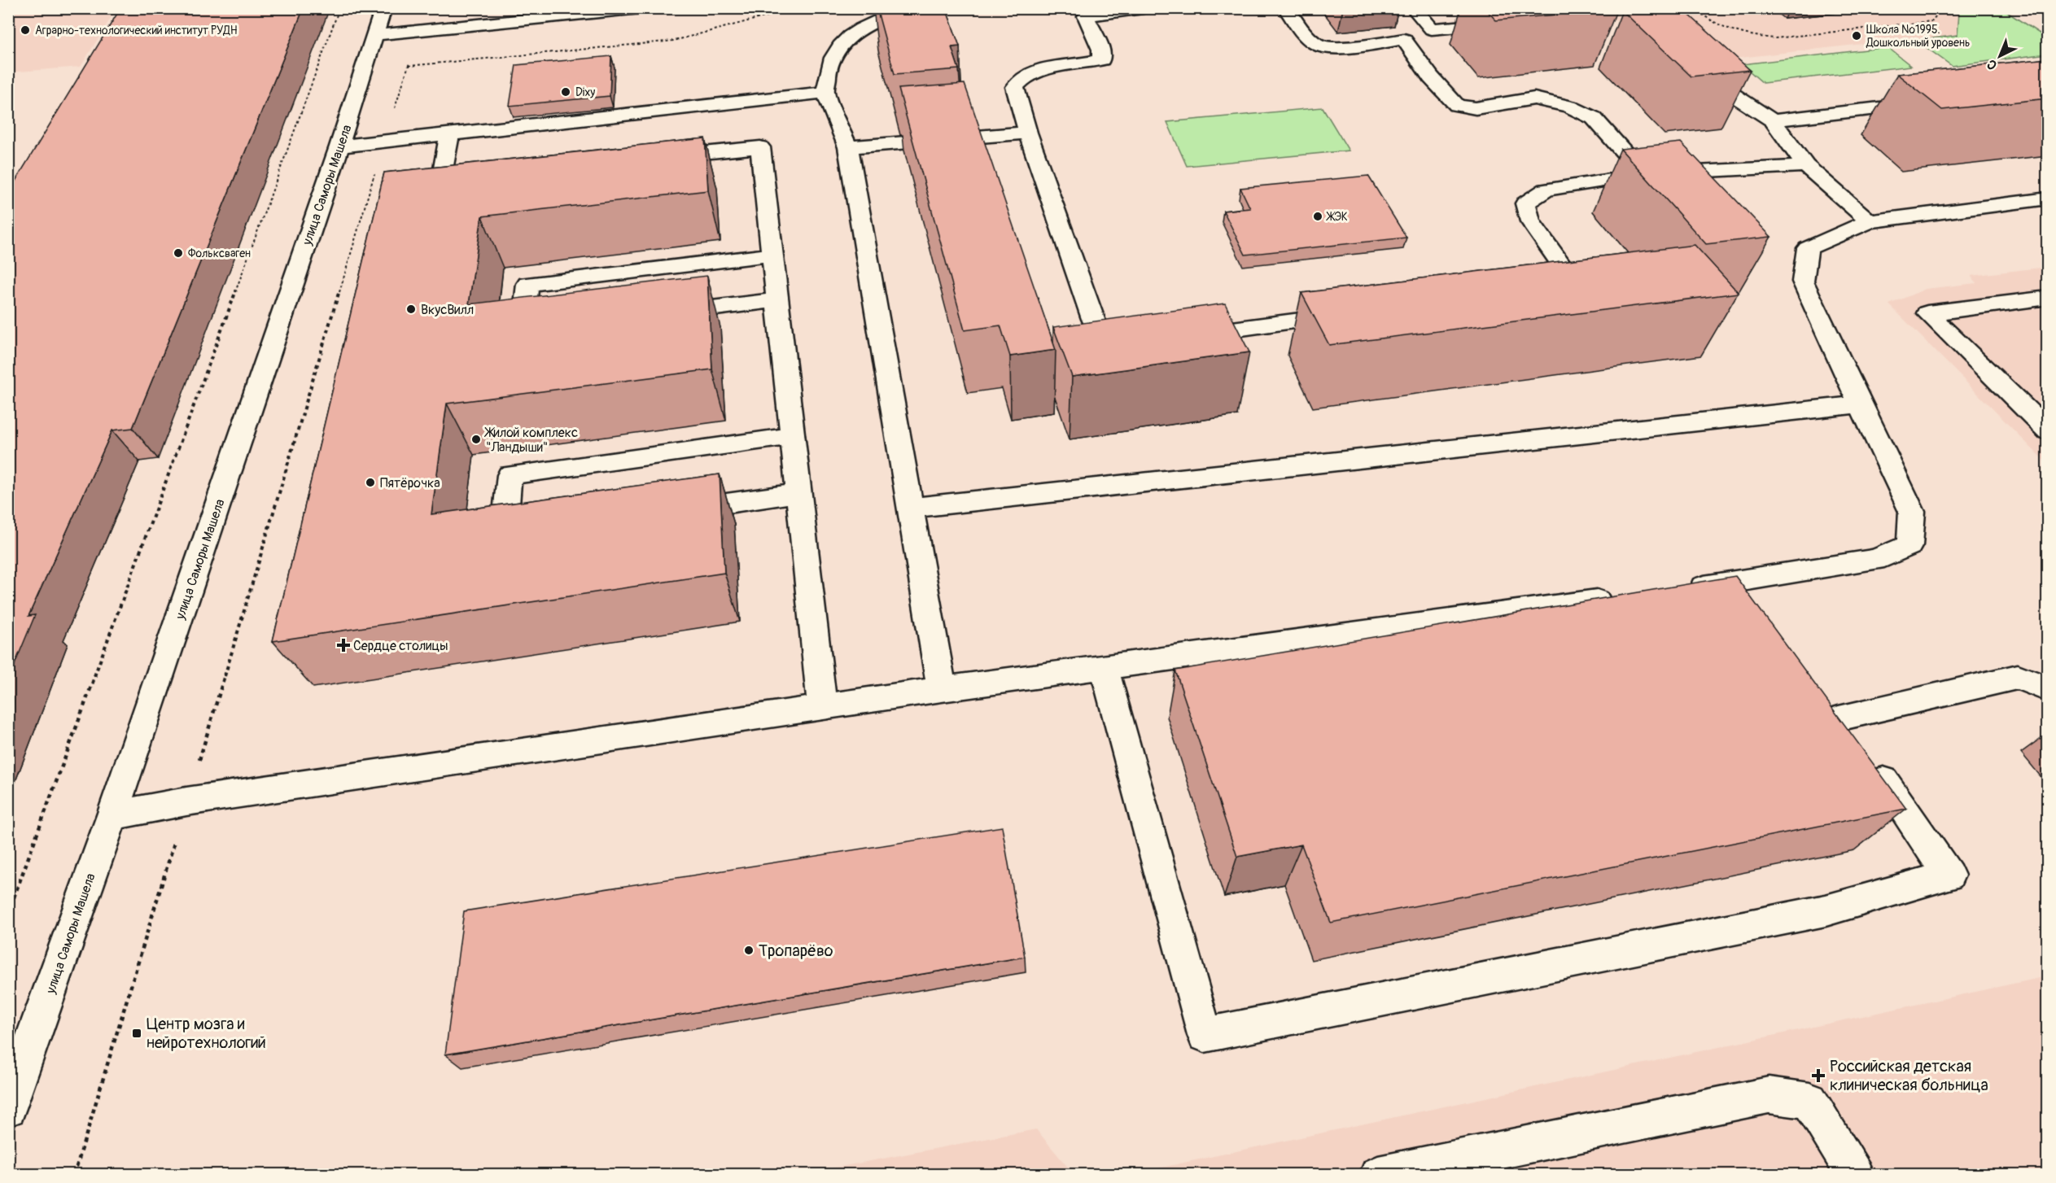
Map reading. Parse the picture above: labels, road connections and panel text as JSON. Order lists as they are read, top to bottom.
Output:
{
  "streets": {
    "street": ["улица Саморы Машела"]
  },
  "places": {
    "other": [
      "Аграрно-технологический институт РУДН",
      "Школа №1995. Дошкольный уровень",
      "Dixy",
      "ЖЭК",
      "Фольксваген",
      "ВкусВилл",
      "Жилой комплекс \"Ландыши\"",
      "Пятёрочка",
      "Тропарёво"
    ],
    "health": ["Сердце столицы", "Российская детская клиническая больница"],
    "transit": ["Центр мозга и нейротехнологий"]
  },
  "north": "bottom left"
}
